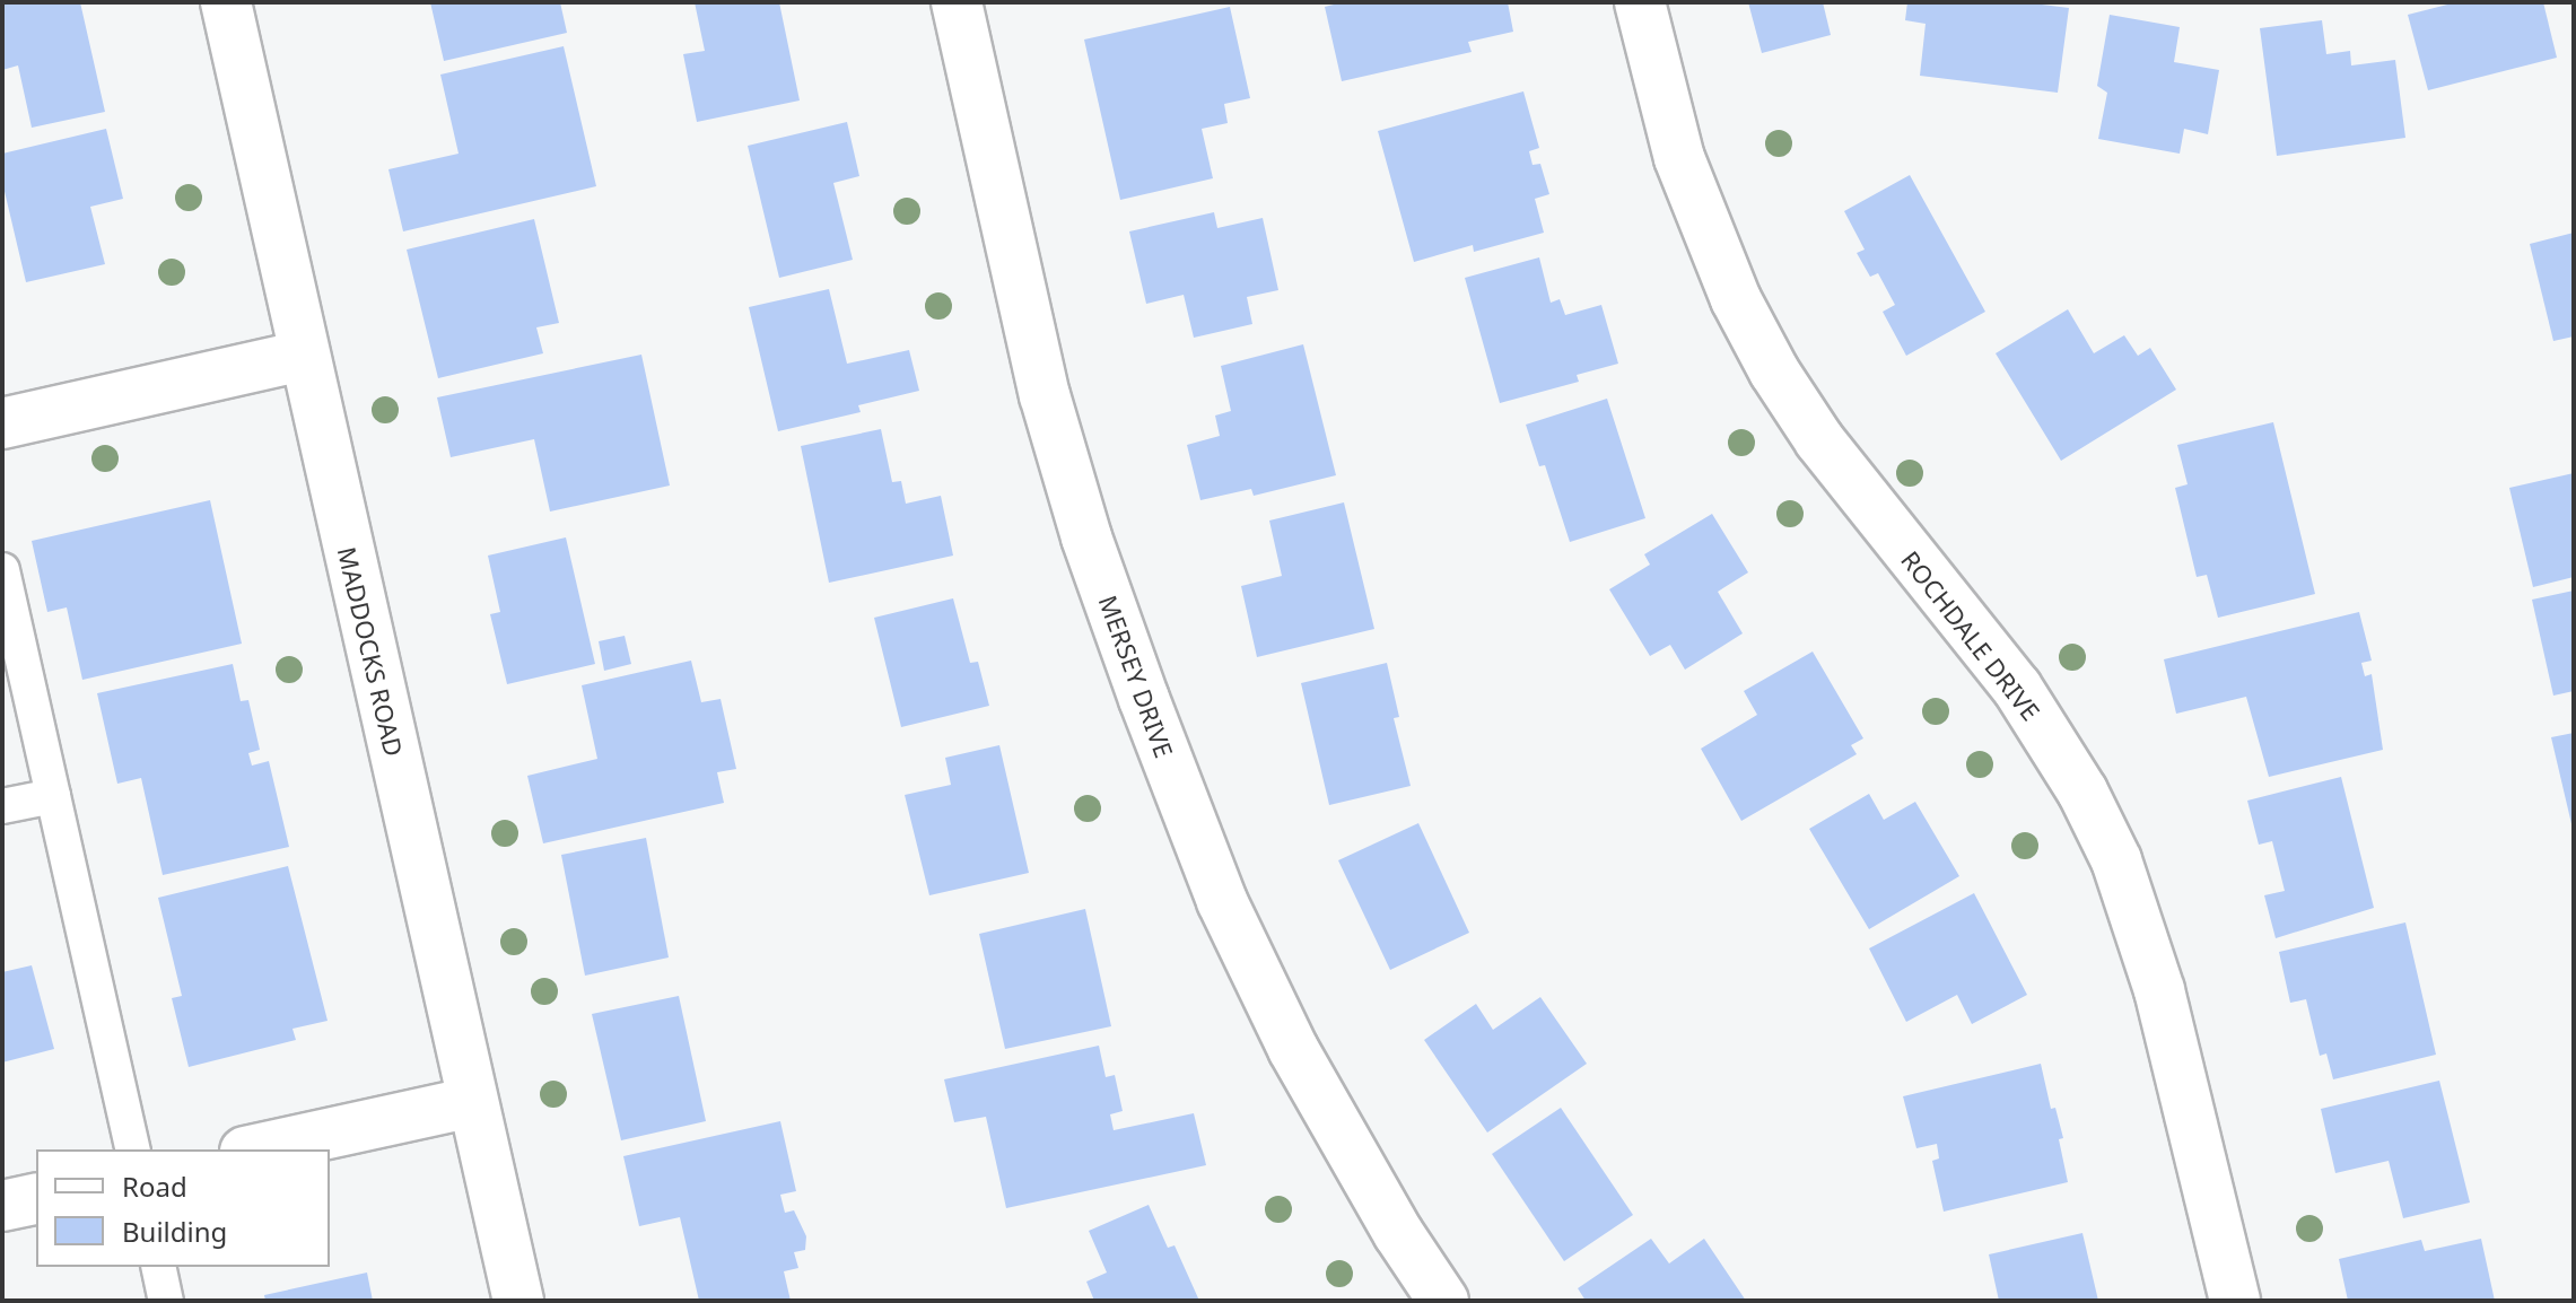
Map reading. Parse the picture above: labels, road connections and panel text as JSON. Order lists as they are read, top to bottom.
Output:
{
  "streets": {
    "street": ["ROCHDALE DRIVE", "MADDOCKS ROAD", "MERSEY DRIVE"]
  },
  "legend": ["Road", "Building"]
}
